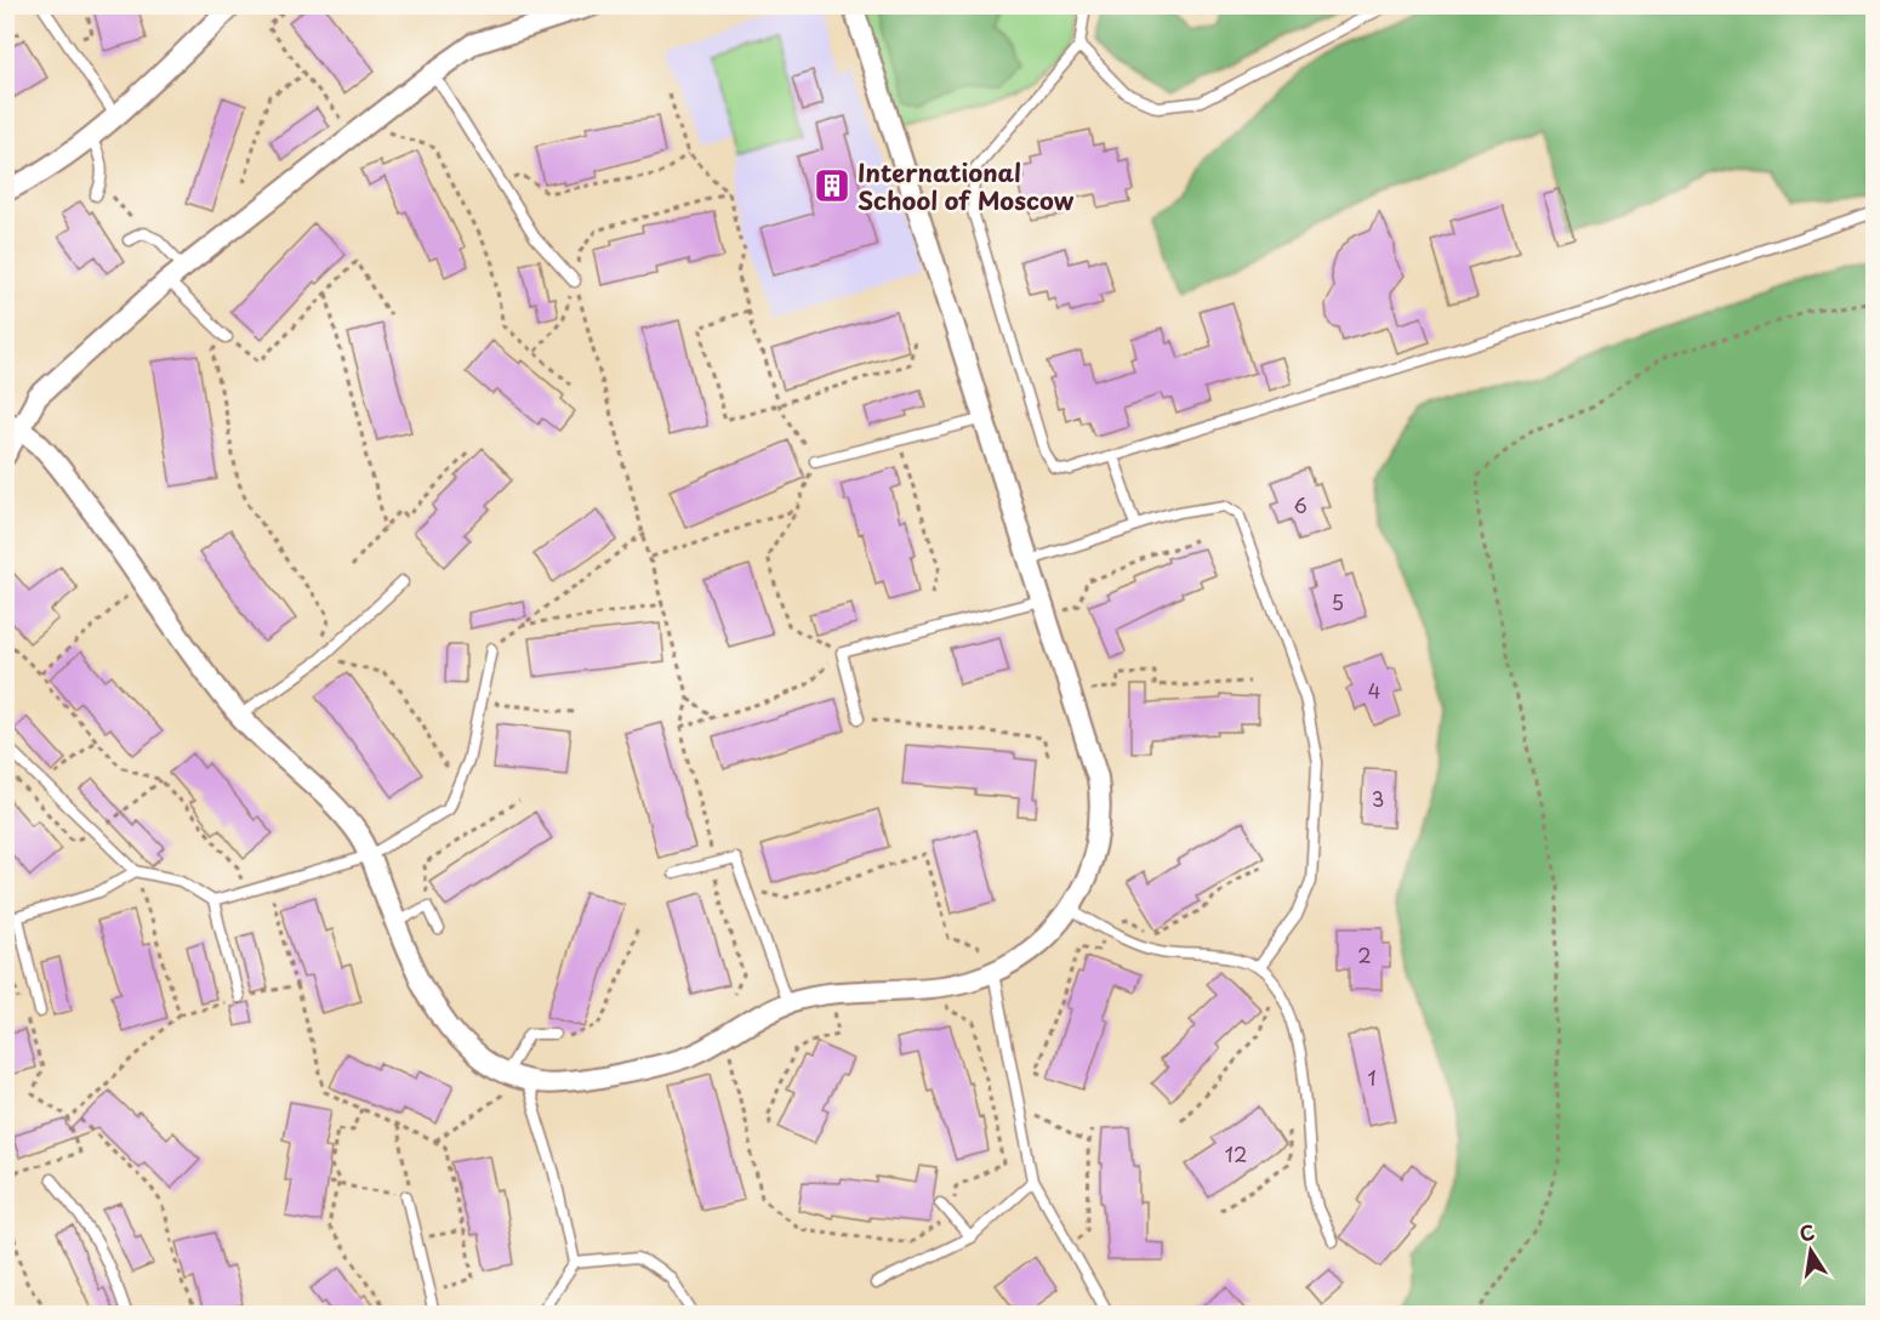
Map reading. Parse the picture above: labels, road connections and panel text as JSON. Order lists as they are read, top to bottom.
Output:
{
  "places": {
    "building": ["International School of Moscow"]
  },
  "house_numbers": [
    "6",
    "5",
    "4",
    "3",
    "2",
    "1",
    "12"
  ],
  "north": "top"
}
